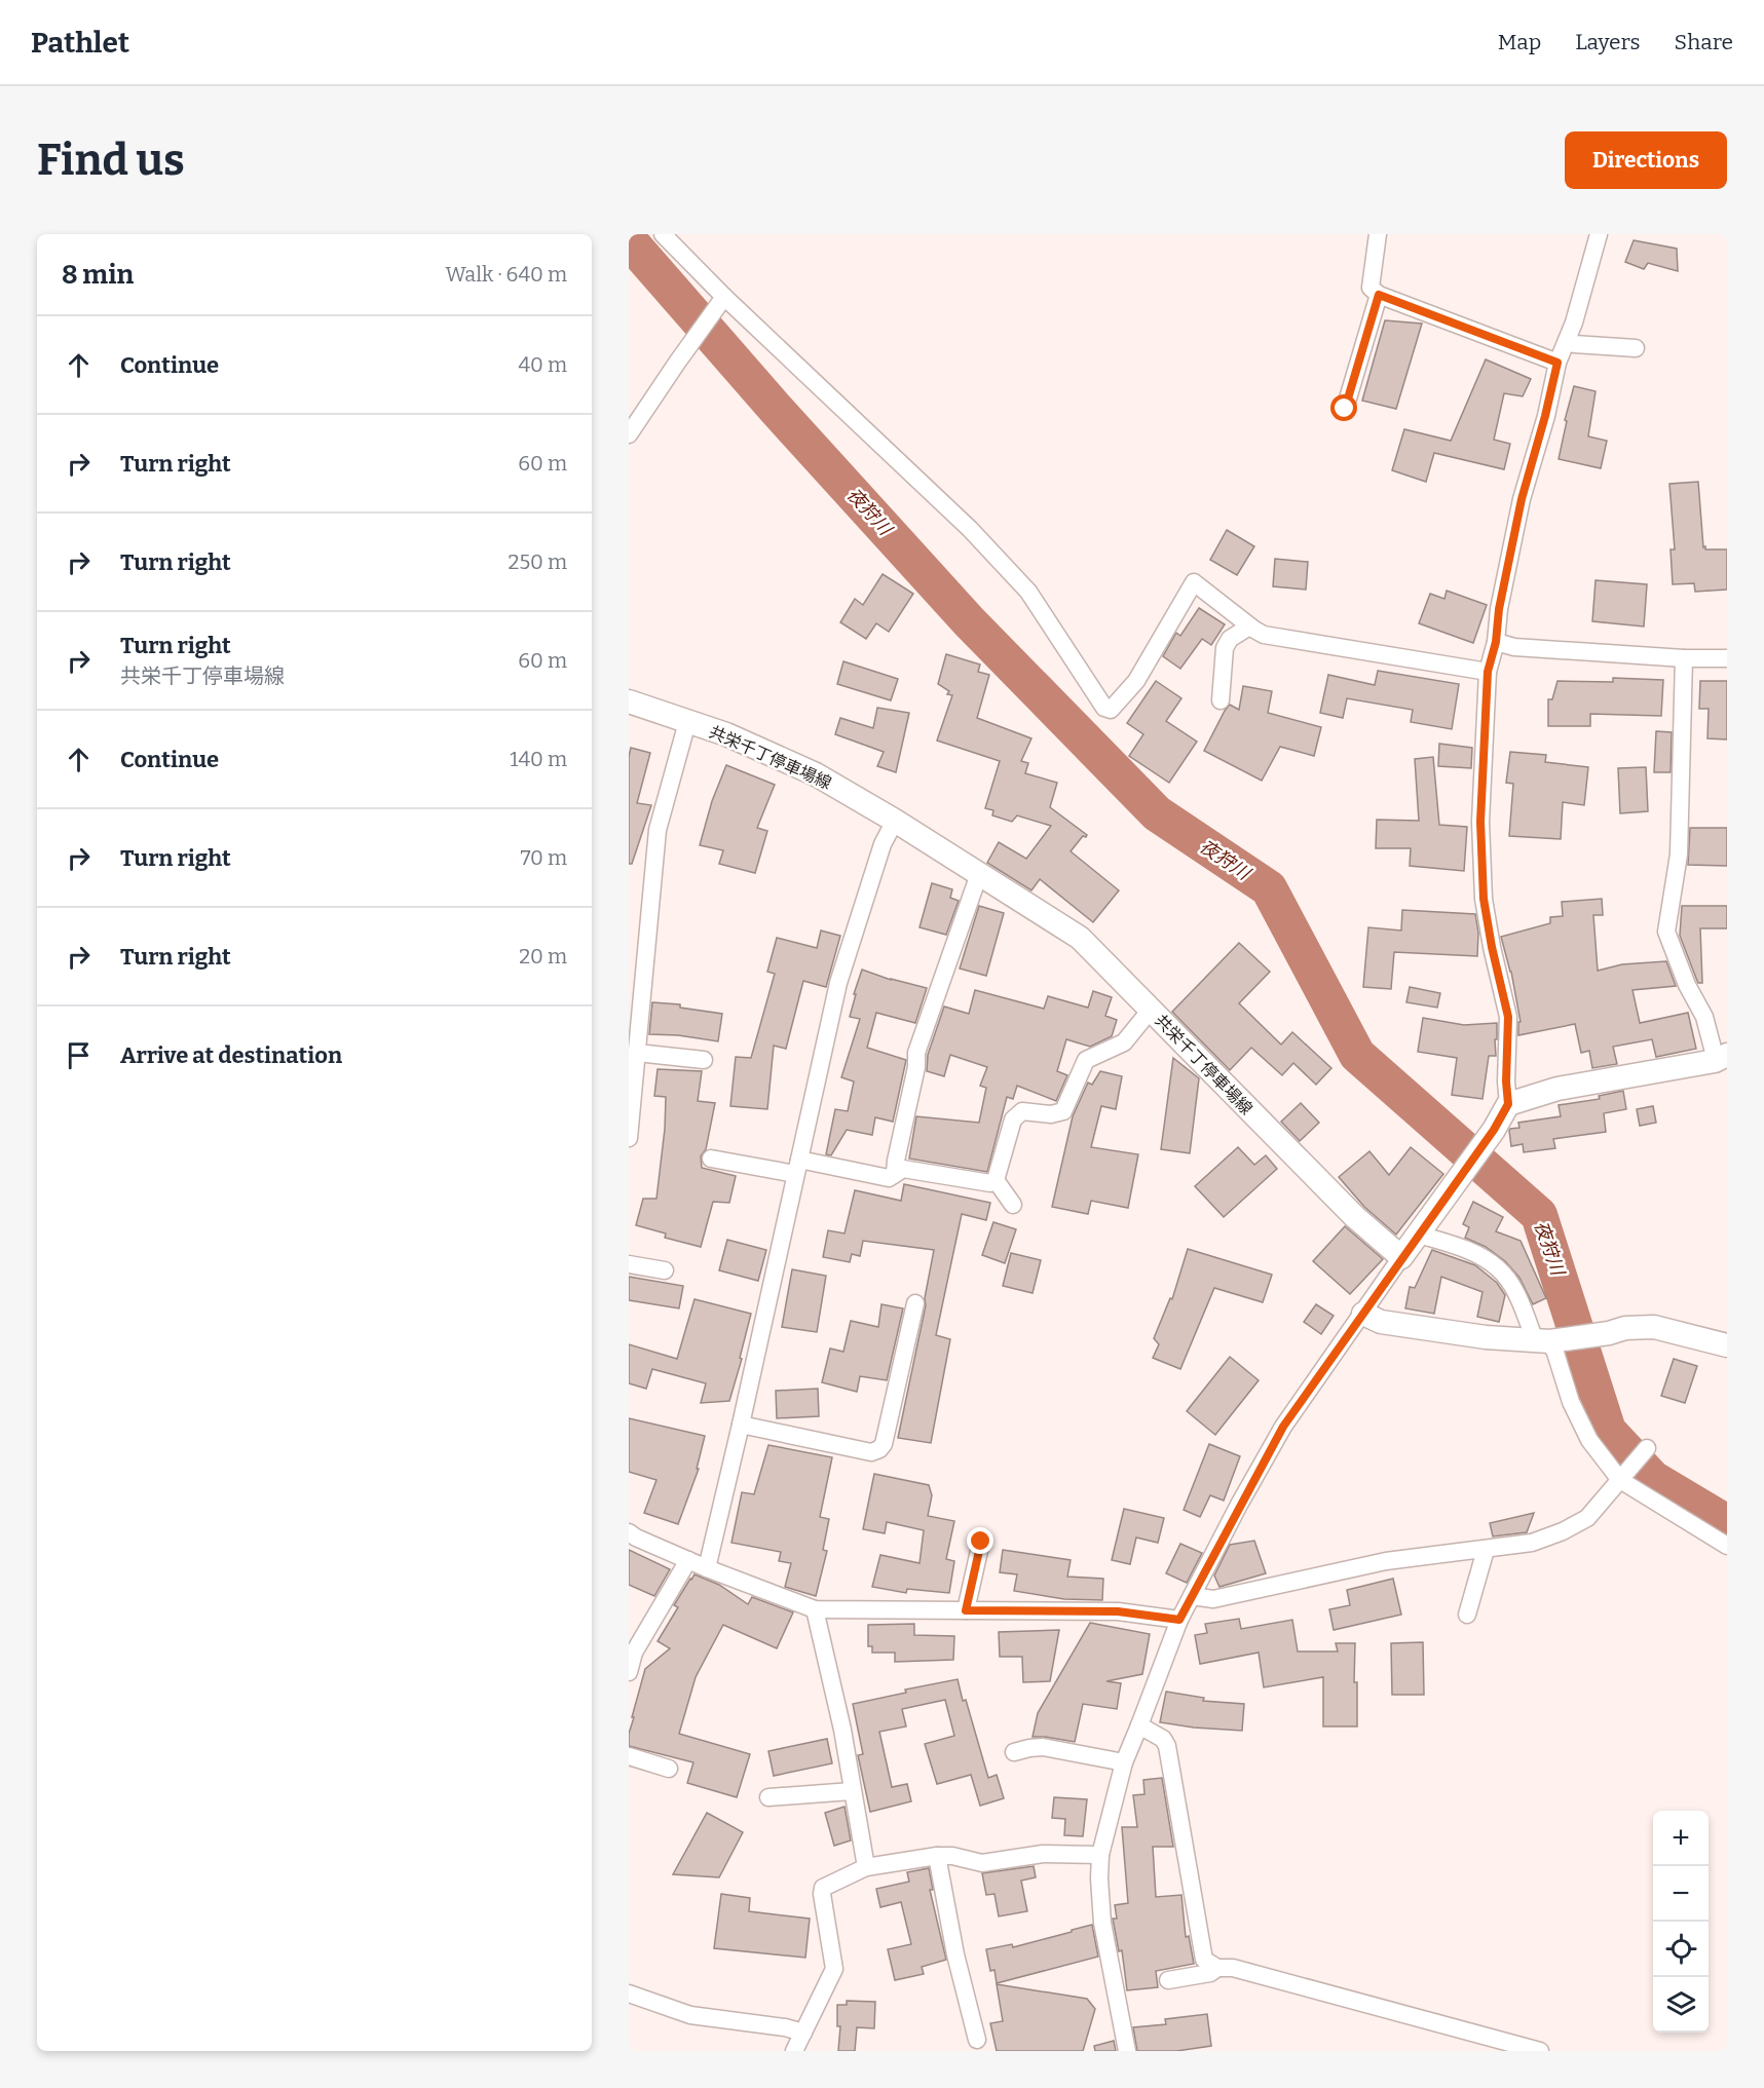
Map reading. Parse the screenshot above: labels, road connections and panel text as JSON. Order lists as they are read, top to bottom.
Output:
{
  "streets": {
    "main road": ["共栄千丁停車場線"]
  },
  "water": ["夜狩川"],
  "page": {
    "header": "Pathlet",
    "nav": ["Map", "Layers", "Share"],
    "buttons": "Directions",
    "title": "Find us",
    "heading": ["8 min", "Walk · 640 m"],
    "list": [
      ["Continue", "40 m"],
      ["Turn right", "60 m"],
      ["Turn right", "250 m"],
      ["Turn right", "共栄千丁停車場線", "60 m"],
      ["Continue", "140 m"],
      ["Turn right", "70 m"],
      ["Turn right", "20 m"],
      "Arrive at destination"
    ],
    "map_buttons": ["+", "−"]
  }
}
